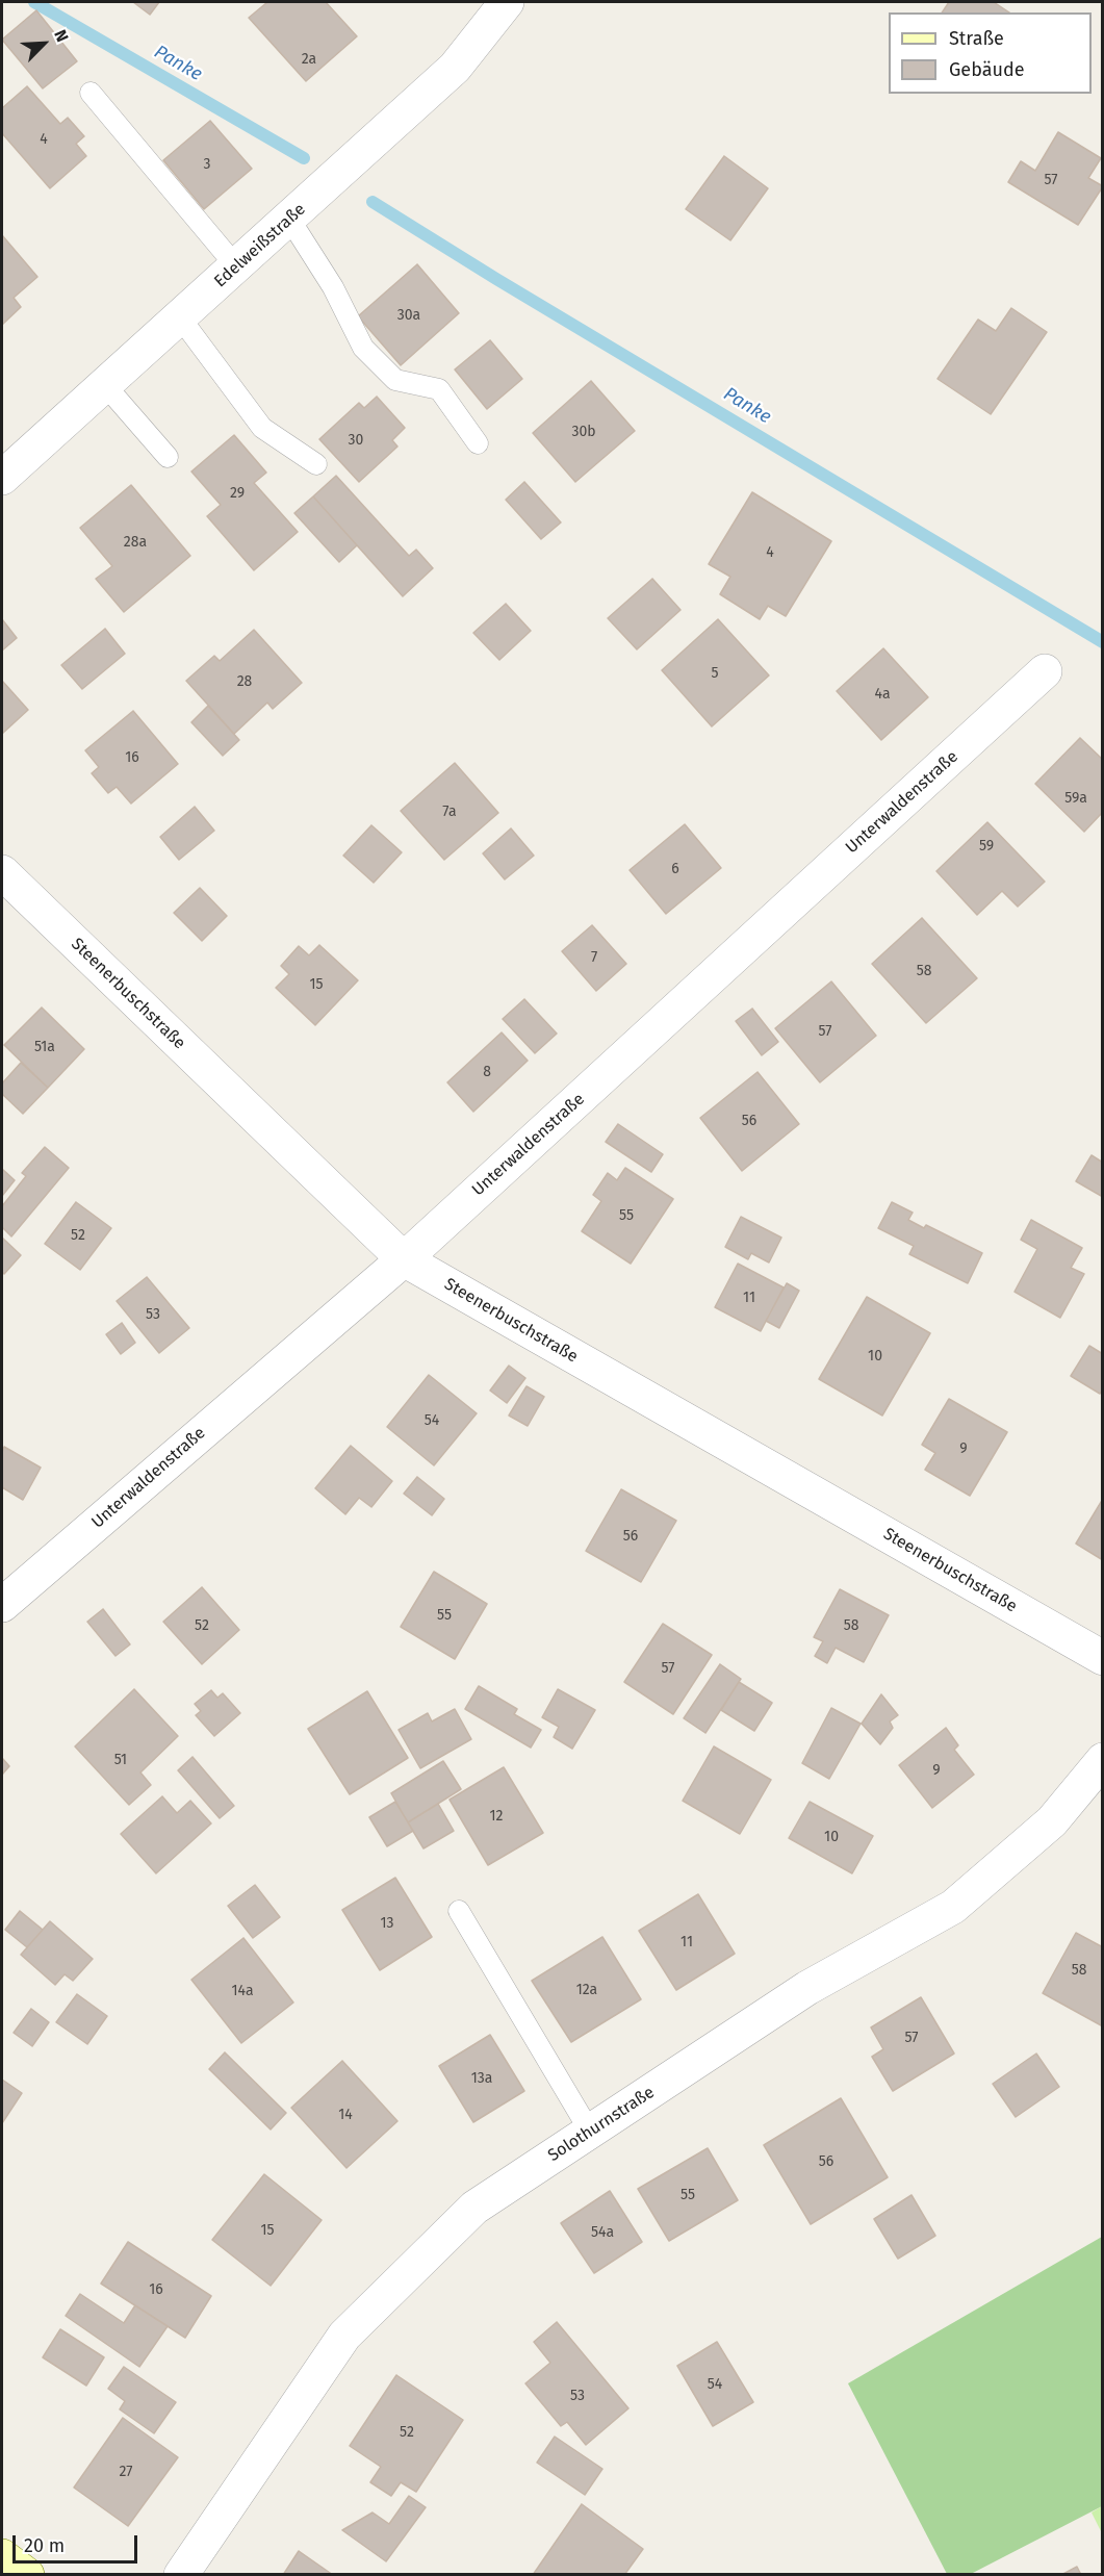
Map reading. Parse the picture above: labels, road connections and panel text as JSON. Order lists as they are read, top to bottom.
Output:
{
  "streets": {
    "street": [
      "Edelweißstraße",
      "Unterwaldenstraße",
      "Steenerbuschstraße",
      "Solothurnstraße"
    ]
  },
  "crossings": [
    ["Unterwaldenstraße", "Steenerbuschstraße"]
  ],
  "water": ["Panke"],
  "house_numbers": [
    "2a",
    "4",
    "3",
    "57",
    "30a",
    "30b",
    "30",
    "29",
    "28a",
    "4",
    "5",
    "28",
    "4a",
    "16",
    "59a",
    "7a",
    "59",
    "6",
    "7",
    "58",
    "15",
    "57",
    "51a",
    "8",
    "56",
    "55",
    "52",
    "11",
    "53",
    "10",
    "54",
    "9",
    "56",
    "55",
    "52",
    "58",
    "57",
    "51",
    "9",
    "12",
    "10",
    "13",
    "11",
    "58",
    "12a",
    "14a",
    "57",
    "13a",
    "14",
    "56",
    "55",
    "15",
    "54a",
    "16",
    "54",
    "53",
    "52",
    "27"
  ],
  "legend": ["Straße", "Gebäude"],
  "scale_bar": "20 m",
  "north": "top right"
}
